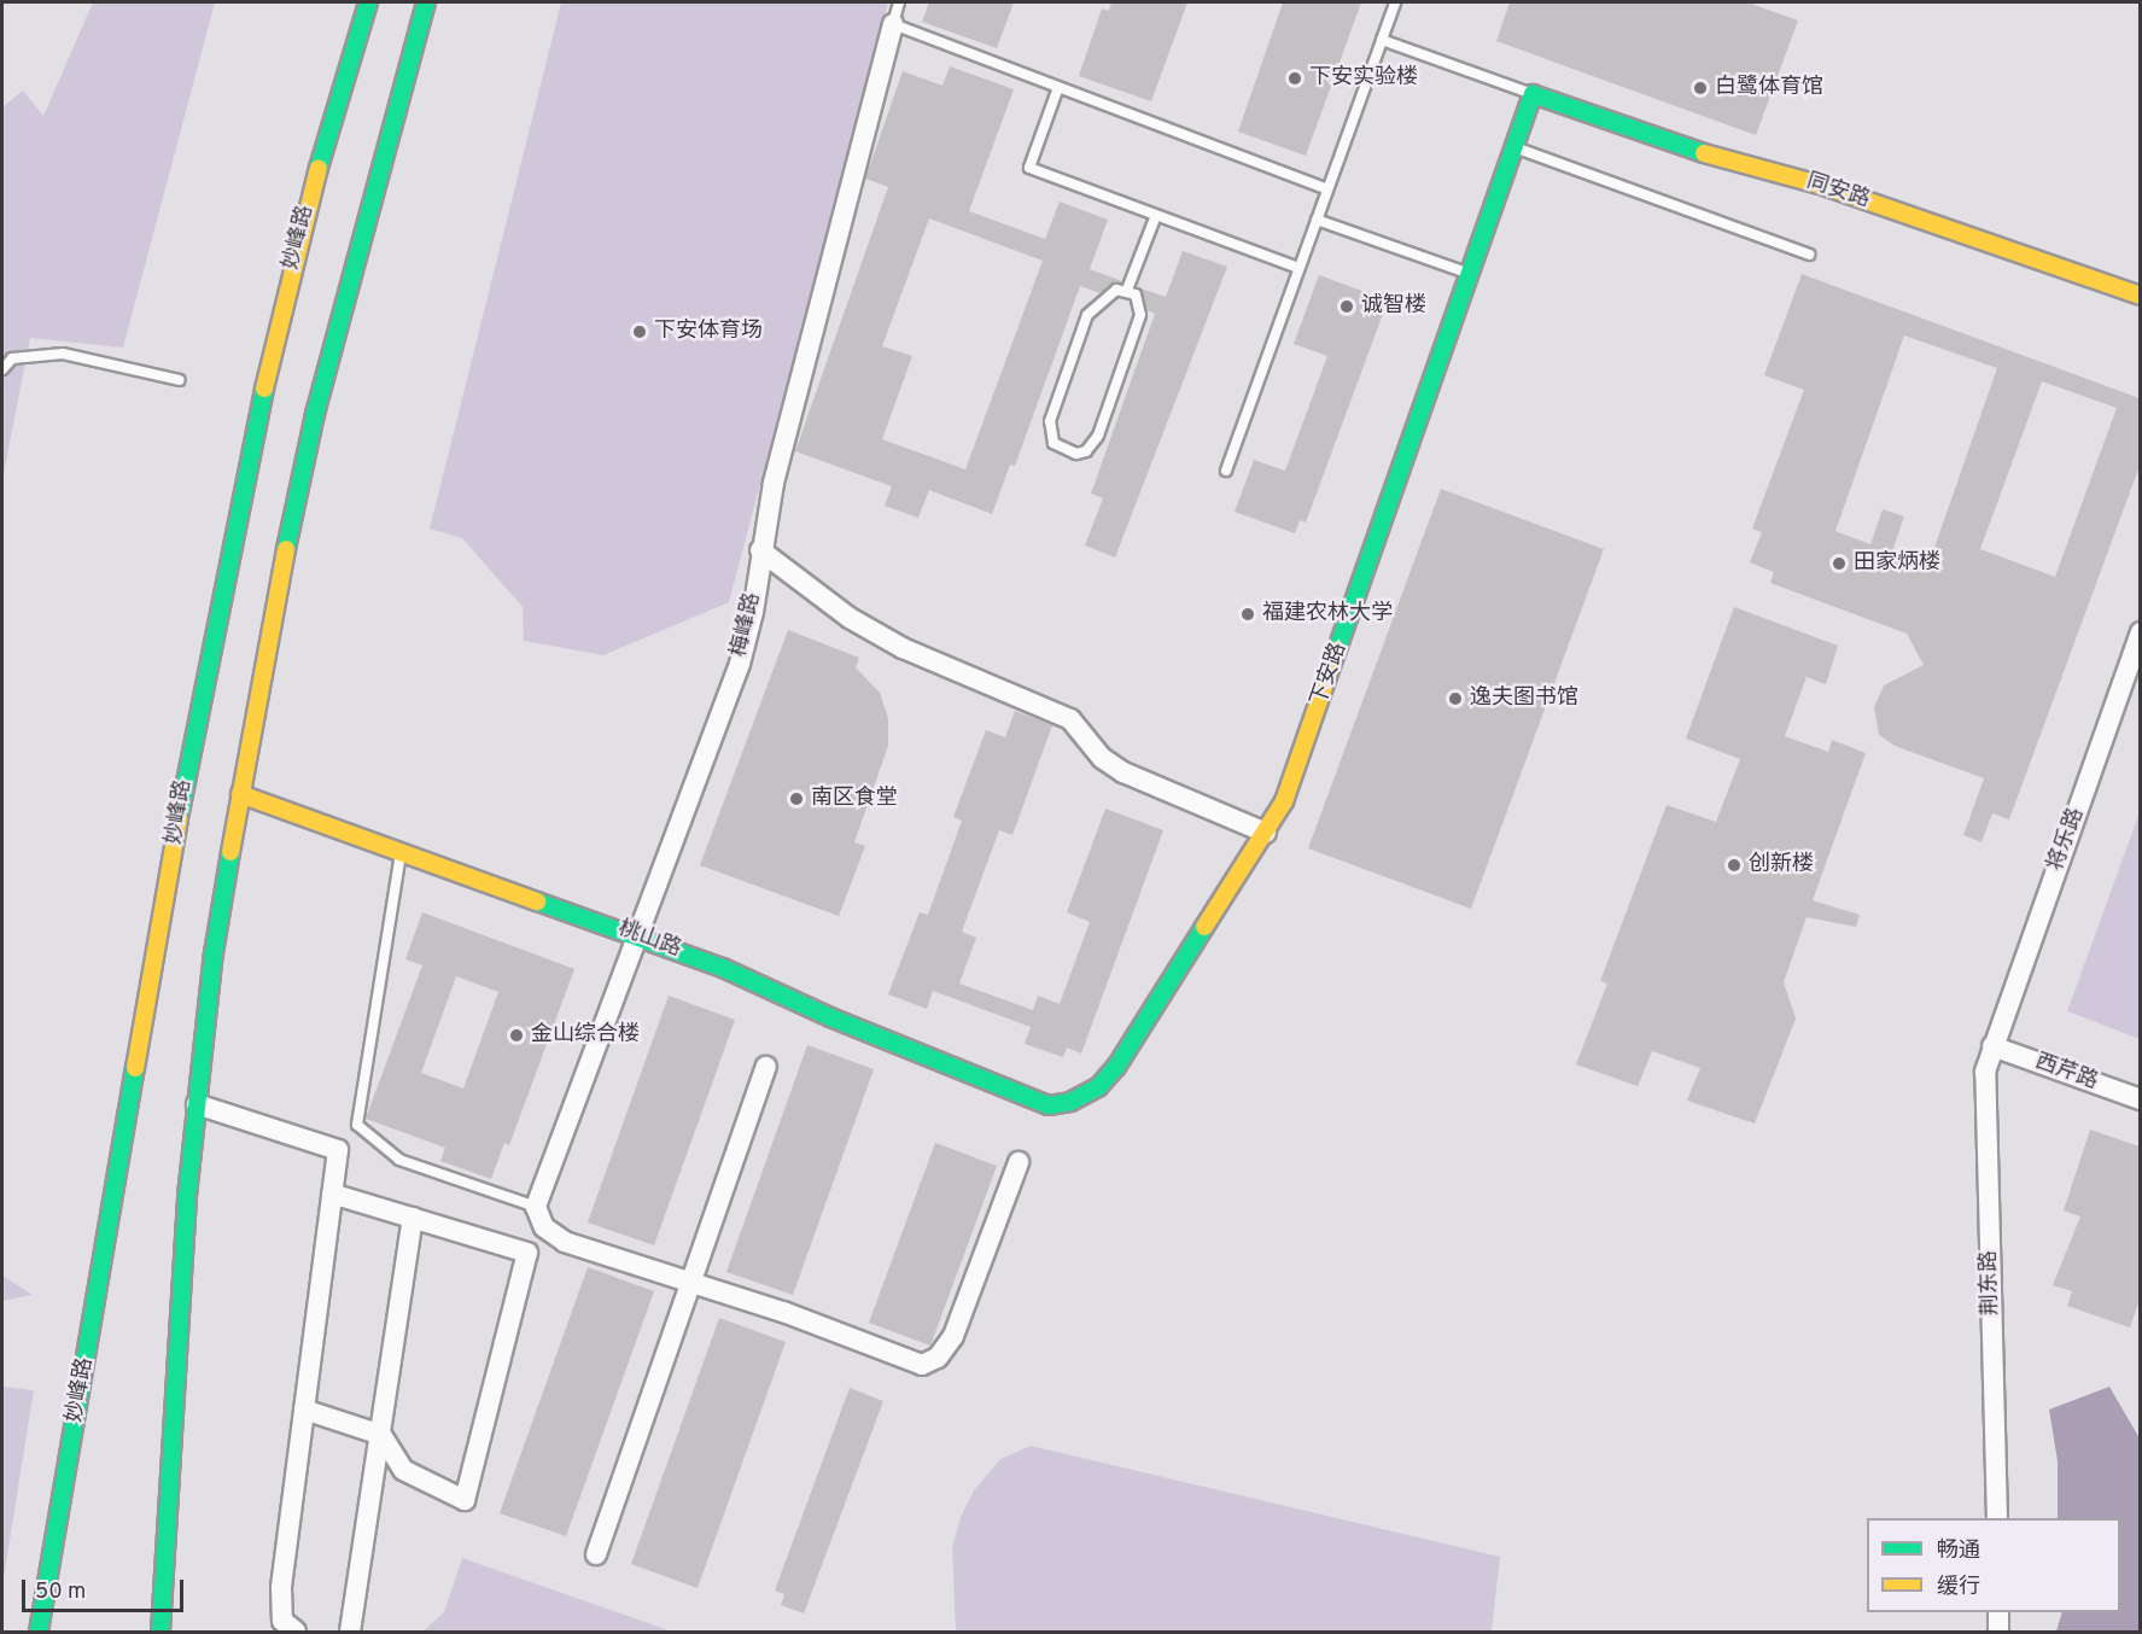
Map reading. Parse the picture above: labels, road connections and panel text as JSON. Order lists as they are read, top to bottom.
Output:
{
  "streets": {
    "main road": [
      "同安路",
      "妙峰路",
      "下安路",
      "桃山路"
    ],
    "street": [
      "梅峰路",
      "将乐路",
      "西芹路",
      "荆东路"
    ]
  },
  "crossings": [
    ["同安路", "下安路"],
    ["梅峰路", "桃山路"],
    ["下安路", "桃山路"],
    ["将乐路", "西芹路"],
    ["将乐路", "荆东路"],
    ["西芹路", "荆东路"]
  ],
  "places": [
    "下安实验楼",
    "白鹭体育馆",
    "诚智楼",
    "下安体育场",
    "田家炳楼",
    "福建农林大学",
    "逸夫图书馆",
    "南区食堂",
    "创新楼",
    "金山综合楼"
  ],
  "legend": ["畅通", "缓行"],
  "scale_bar": "50 m"
}
